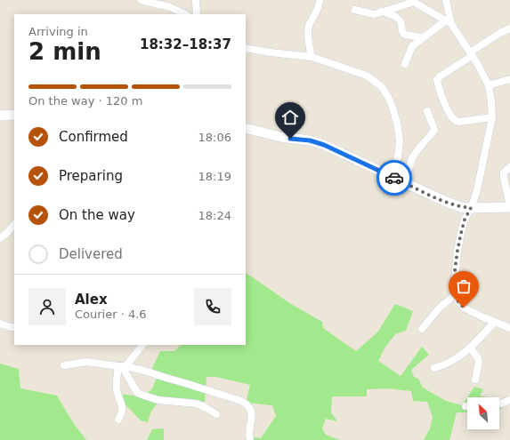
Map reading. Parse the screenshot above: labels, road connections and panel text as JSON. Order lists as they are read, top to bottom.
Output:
{
  "north": "top left",
  "page": {
    "heading": ["2 min", "Arriving in", "18:32–18:37"],
    "panel": ["Alex", "Courier · 4.6"],
    "bar": "On the way · 120 m",
    "list": [
      ["Confirmed", "18:06"],
      ["Preparing", "18:19"],
      ["On the way", "18:24"],
      "Delivered"
    ]
  }
}
